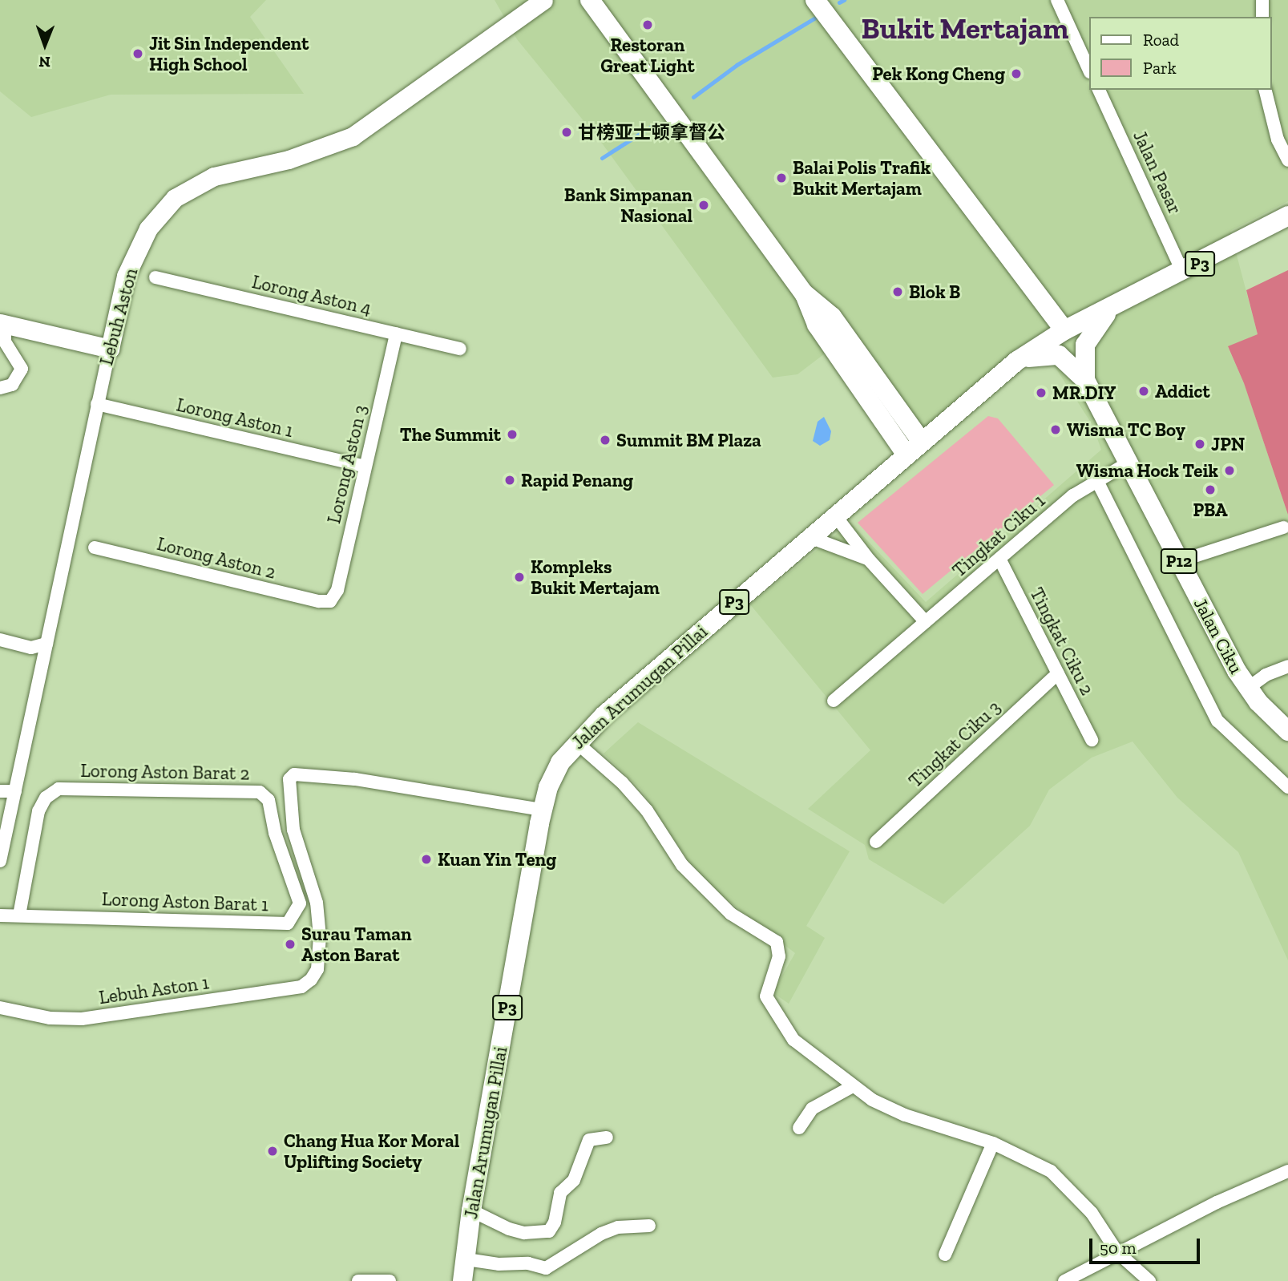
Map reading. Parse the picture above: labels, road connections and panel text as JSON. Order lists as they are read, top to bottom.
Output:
{
  "streets": {
    "main road": [
      "P3",
      "P12",
      "Jalan Ciku",
      "Jalan Arumugan Pillai"
    ],
    "street": [
      "Jalan Pasar",
      "Lorong Aston 4",
      "Lebuh Aston",
      "Lorong Aston 1",
      "Lorong Aston 3",
      "Tingkat Ciku 1",
      "Lorong Aston 2",
      "Tingkat Ciku 2",
      "Tingkat Ciku 3",
      "Lorong Aston Barat 2",
      "Lorong Aston Barat 1",
      "Lebuh Aston 1"
    ]
  },
  "crossings": [
    ["Jalan Pasar", "Jalan Arumugan Pillai"],
    ["Lorong Aston 4", "Lorong Aston 3"],
    ["Lebuh Aston", "Lorong Aston 1"],
    ["Lorong Aston 1", "Lorong Aston 3"],
    ["Lorong Aston 3", "Lorong Aston 2"],
    ["Tingkat Ciku 1", "Jalan Ciku"],
    ["Tingkat Ciku 1", "Tingkat Ciku 2"],
    ["Tingkat Ciku 2", "Tingkat Ciku 3"],
    ["Jalan Arumugan Pillai", "Lebuh Aston 1"],
    ["Lorong Aston Barat 2", "Lorong Aston Barat 1"]
  ],
  "districts": ["Bukit Mertajam"],
  "places": [
    "Restoran Great Light",
    "Jit Sin Independent High School",
    "Pek Kong Cheng",
    "甘榜亚士顿拿督公",
    "Balai Polis Trafik Bukit Mertajam",
    "Bank Simpanan Nasional",
    "Blok B",
    "Addict",
    "MR.DIY",
    "Wisma TC Boy",
    "The Summit",
    "Summit BM Plaza",
    "JPN",
    "Wisma Hock Teik",
    "Rapid Penang",
    "PBA",
    "Kompleks Bukit Mertajam",
    "Kuan Yin Teng",
    "Surau Taman Aston Barat",
    "Chang Hua Kor Moral Uplifting Society"
  ],
  "legend": ["Road", "Park"],
  "scale_bar": "50 m",
  "north": "bottom"
}
